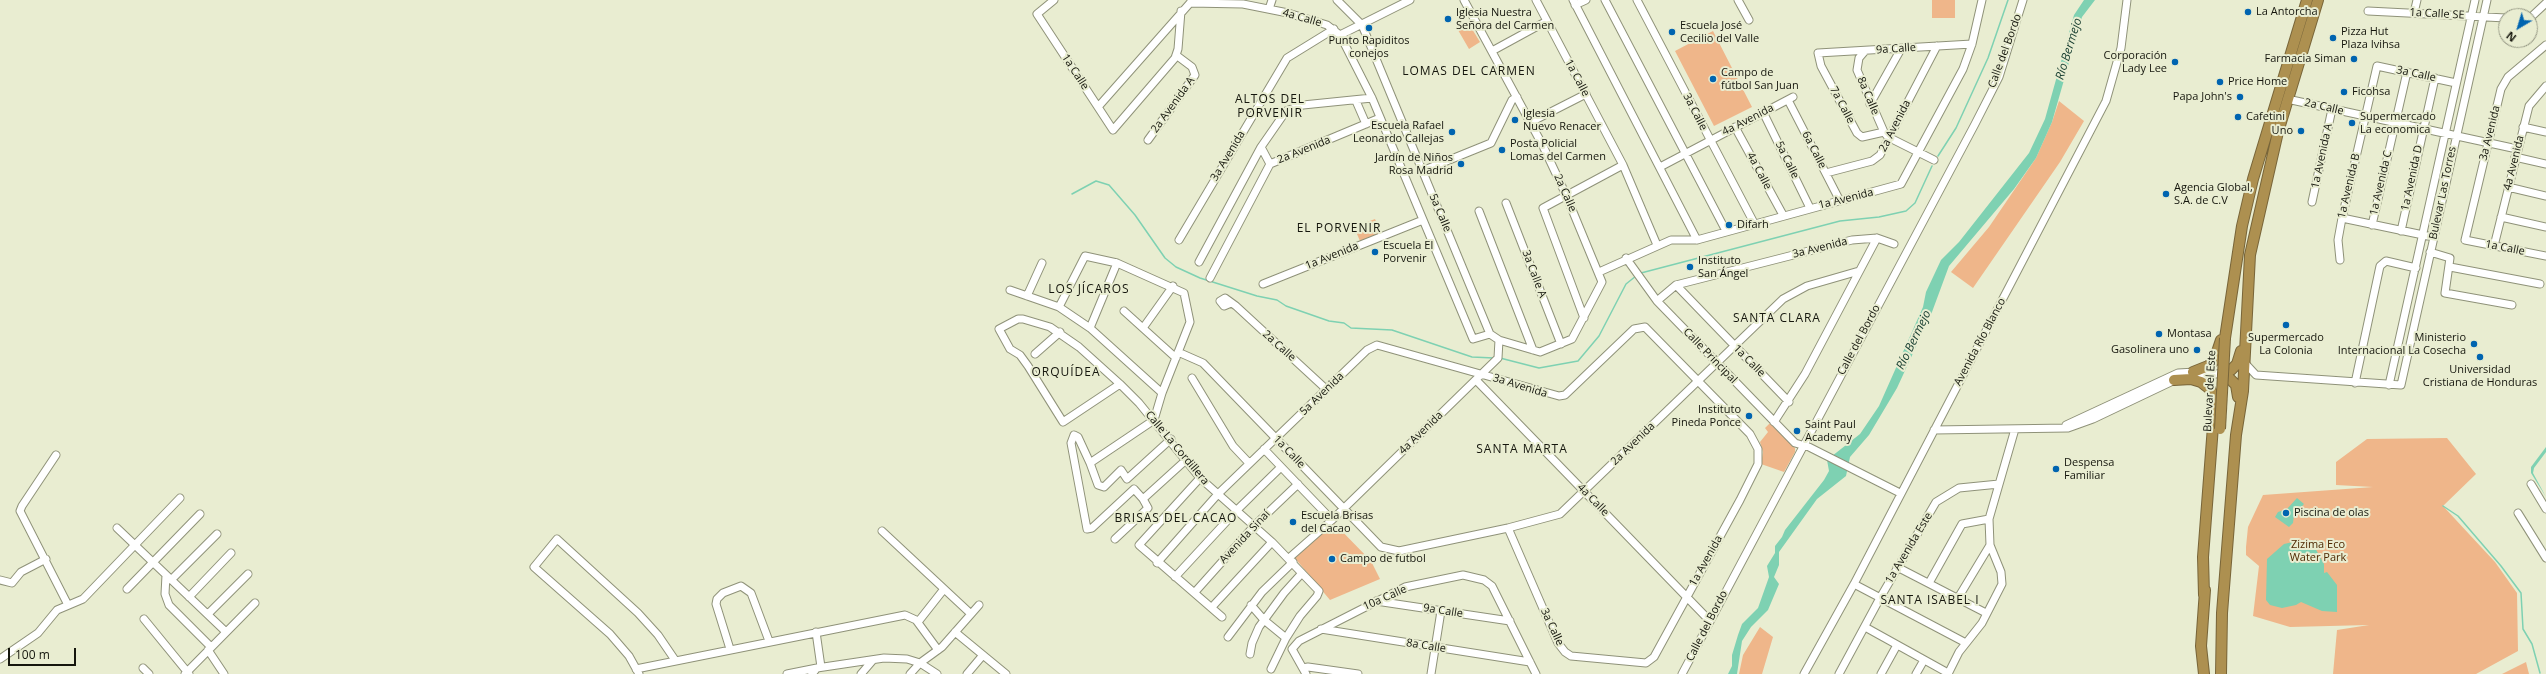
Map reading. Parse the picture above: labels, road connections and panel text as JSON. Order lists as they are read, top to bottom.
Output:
{
  "streets": {
    "highway": ["Bulevar del Este"],
    "street": [
      "1a Calle SE",
      "4a Calle",
      "9a Calle",
      "Calle del Bordo",
      "1a Calle",
      "3a Calle",
      "8a Calle",
      "2a Avenida A",
      "7a Calle",
      "2a Calle",
      "4a Avenida",
      "2a Avenida",
      "3a Avenida",
      "6a Calle",
      "1a Avenida A",
      "5a Calle",
      "1a Avenida D",
      "1a Avenida C",
      "1a Avenida B",
      "Bulevar Las Torres",
      "1a Avenida",
      "3a Calle A",
      "Avenida Río Blanco",
      "Calle Principal",
      "5a Avenida",
      "Calle La Cordillera",
      "Avenida Sinaí",
      "1a Avenida Este",
      "10a Calle"
    ]
  },
  "crossings": [
    ["1a Calle SE", "Bulevar Las Torres"],
    ["4a Calle", "Calle del Bordo"],
    ["4a Calle", "4a Avenida"],
    ["4a Calle", "2a Avenida"],
    ["4a Calle", "3a Avenida"],
    ["4a Calle", "1a Avenida"],
    ["9a Calle", "8a Calle"],
    ["9a Calle", "7a Calle"],
    ["9a Calle", "2a Avenida"],
    ["9a Calle", "1a Avenida"],
    ["9a Calle", "10a Calle"],
    ["Calle del Bordo", "Calle Principal"],
    ["1a Calle", "2a Avenida A"],
    ["1a Calle", "4a Avenida"],
    ["1a Calle", "2a Avenida"],
    ["1a Calle", "3a Avenida"],
    ["1a Calle", "1a Avenida"],
    ["1a Calle", "5a Avenida"],
    ["3a Calle", "4a Avenida"],
    ["3a Calle", "2a Avenida"],
    ["3a Calle", "1a Avenida D"],
    ["3a Calle", "1a Avenida C"],
    ["3a Calle", "1a Avenida B"],
    ["3a Calle", "Bulevar Las Torres"],
    ["3a Calle", "1a Avenida"],
    ["8a Calle", "7a Calle"],
    ["8a Calle", "2a Avenida"],
    ["8a Calle", "10a Calle"],
    ["7a Calle", "2a Avenida"],
    ["2a Calle", "4a Avenida"],
    ["2a Calle", "3a Avenida"],
    ["2a Calle", "1a Avenida A"],
    ["2a Calle", "1a Avenida D"],
    ["2a Calle", "1a Avenida C"],
    ["2a Calle", "1a Avenida B"],
    ["2a Calle", "Bulevar Las Torres"],
    ["2a Calle", "1a Avenida"],
    ["2a Calle", "5a Avenida"],
    ["4a Avenida", "3a Avenida"],
    ["4a Avenida", "6a Calle"],
    ["4a Avenida", "5a Calle"],
    ["4a Avenida", "Calle La Cordillera"],
    ["2a Avenida", "3a Avenida"],
    ["2a Avenida", "6a Calle"],
    ["2a Avenida", "1a Avenida"],
    ["2a Avenida", "Calle Principal"],
    ["3a Avenida", "1a Avenida"],
    ["3a Avenida", "Calle Principal"],
    ["3a Avenida", "5a Avenida"],
    ["6a Calle", "1a Avenida"],
    ["5a Calle", "1a Avenida"],
    ["1a Avenida", "Calle Principal"],
    ["Avenida Río Blanco", "Calle Principal"],
    ["5a Avenida", "Calle La Cordillera"],
    ["Calle La Cordillera", "Avenida Sinaí"]
  ],
  "districts": [
    "LOMAS DEL CARMEN",
    "ALTOS DEL PORVENIR",
    "EL PORVENIR",
    "LOS JÍCAROS",
    "SANTA CLARA",
    "ORQUÍDEA",
    "SANTA MARTA",
    "BRISAS DEL CACAO",
    "SANTA ISABEL I"
  ],
  "water": ["Río Bermejo"],
  "parks": ["Zizima Eco Water Park"],
  "places": [
    "La Antorcha",
    "Iglesia Nuestra Señora del Carmen",
    "Punto Rapiditos conejos",
    "Escuela José Cecilio del Valle",
    "Pizza Hut Plaza Ivihsa",
    "Farmacia Siman",
    "Corporación Lady Lee",
    "Campo de fútbol San Juan",
    "Price Home",
    "Ficohsa",
    "Papa John's",
    "Cafetini",
    "Iglesia Nuevo Renacer",
    "Supermercado La economica",
    "Uno",
    "Escuela Rafael Leonardo Callejas",
    "Posta Policial Lomas del Carmen",
    "Jardín de Niños Rosa Madrid",
    "Agencia Global, S.A. de C.V",
    "Difarh",
    "Escuela El Porvenir",
    "Instituto San Ángel",
    "Supermercado La Colonia",
    "Montasa",
    "Ministerio Internacional La Cosecha",
    "Gasolinera uno",
    "Universidad Cristiana de Honduras",
    "Instituto Pineda Ponce",
    "Saint Paul Academy",
    "Despensa Familiar",
    "Piscina de olas",
    "Escuela Brisas del Cacao",
    "Campo de futbol"
  ],
  "scale_bar": "100 m",
  "north": "bottom left"
}
